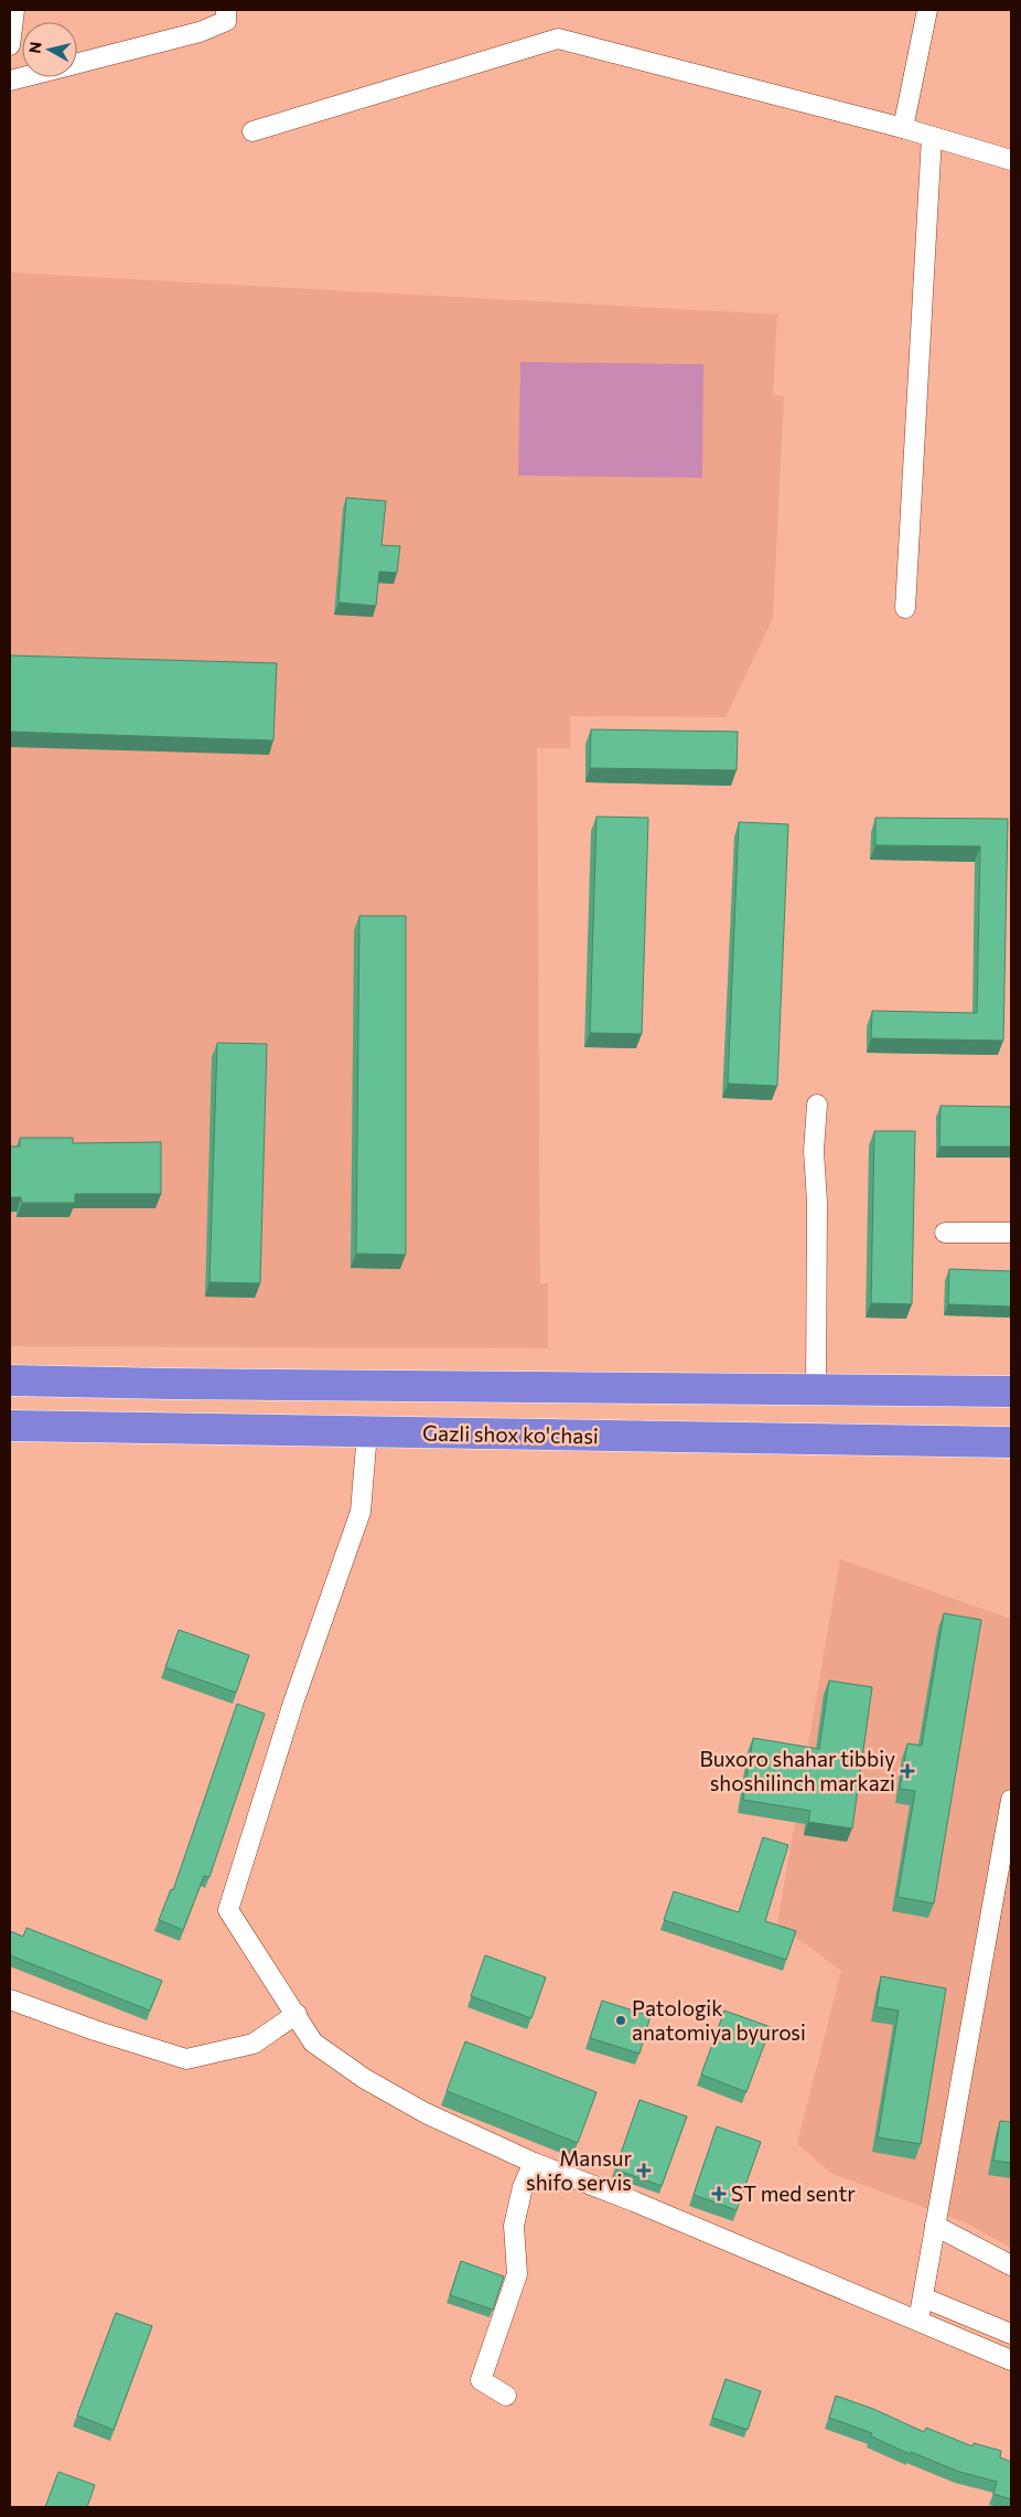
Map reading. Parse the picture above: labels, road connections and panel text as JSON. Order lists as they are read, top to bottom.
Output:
{
  "streets": {
    "highway": ["Gazli shox ko'chasi"]
  },
  "places": {
    "health": ["Buxoro shahar tibbiy shoshilinch markazi", "Mansur shifo servis", "ST med sentr"],
    "other": ["Patologik anatomiya byurosi"]
  },
  "north": "left"
}
